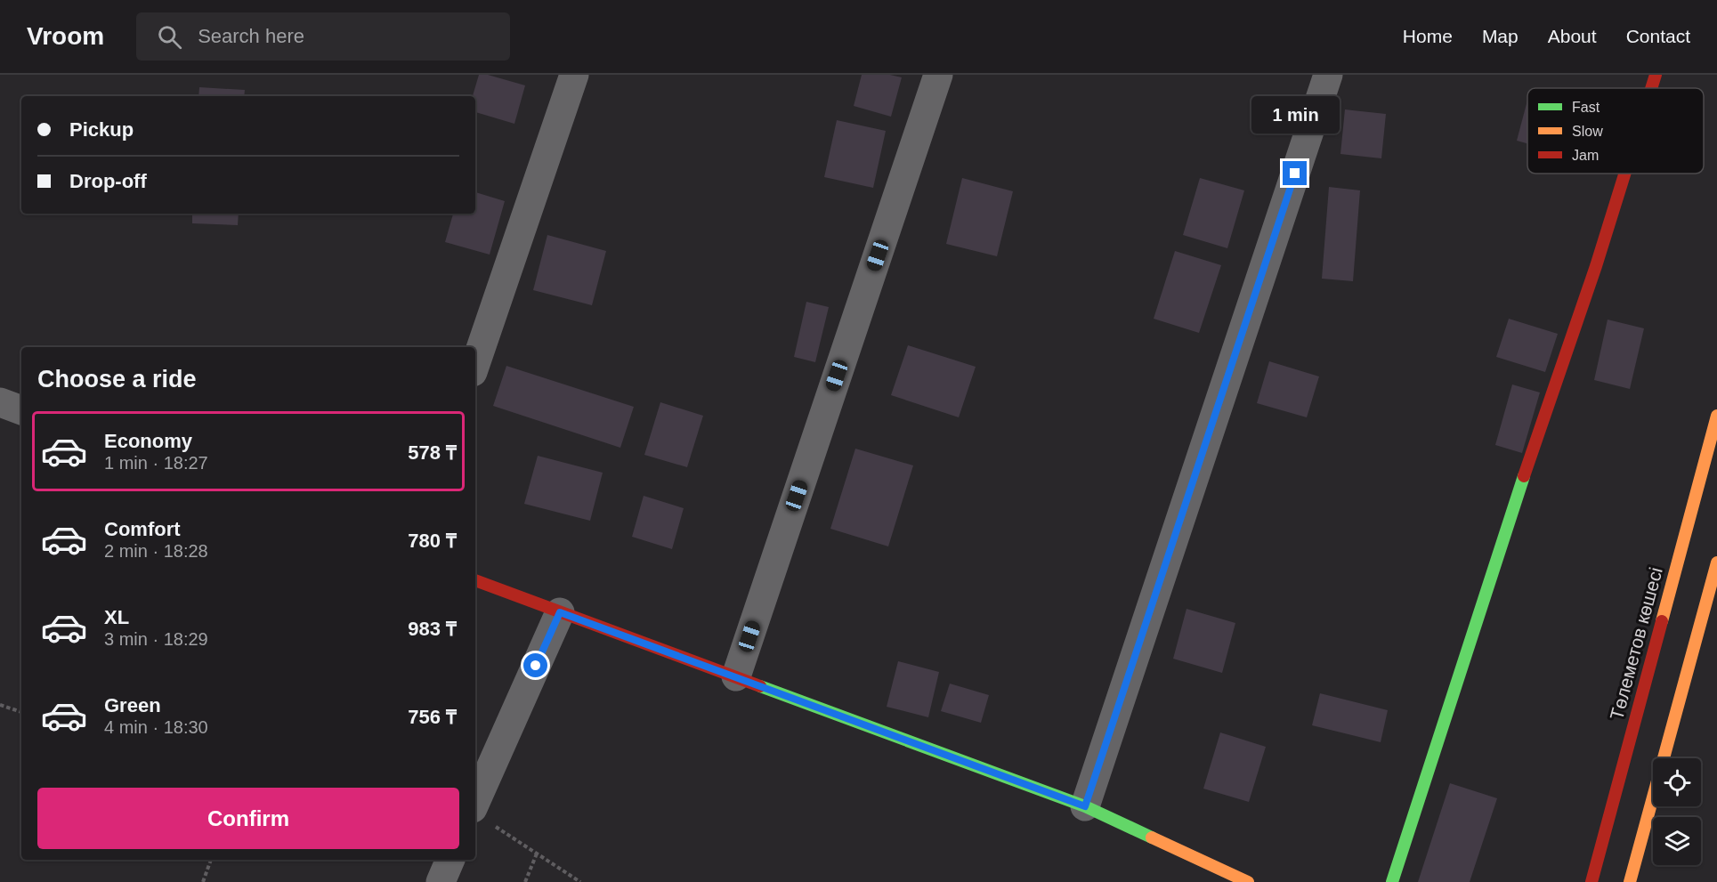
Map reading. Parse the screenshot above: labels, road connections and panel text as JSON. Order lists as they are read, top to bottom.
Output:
{
  "streets": {
    "street": ["Төлеметов көшесі"]
  },
  "legend": ["Fast", "Slow", "Jam"],
  "page": {
    "header": "Vroom",
    "search": "Search here",
    "nav": [
      "Home",
      "Map",
      "About",
      "Contact"
    ],
    "bubble": "1 min",
    "banner": ["Pickup", "Drop-off"],
    "heading": "Choose a ride",
    "list": [
      {
        "name": "Economy",
        "note": "1 min · 18:27",
        "value": "578 ₸"
      },
      {
        "name": "Comfort",
        "note": "2 min · 18:28",
        "value": "780 ₸"
      },
      {
        "name": "XL",
        "note": "3 min · 18:29",
        "value": "983 ₸"
      },
      {
        "name": "Green",
        "note": "4 min · 18:30",
        "value": "756 ₸"
      }
    ],
    "buttons": "Confirm"
  }
}
